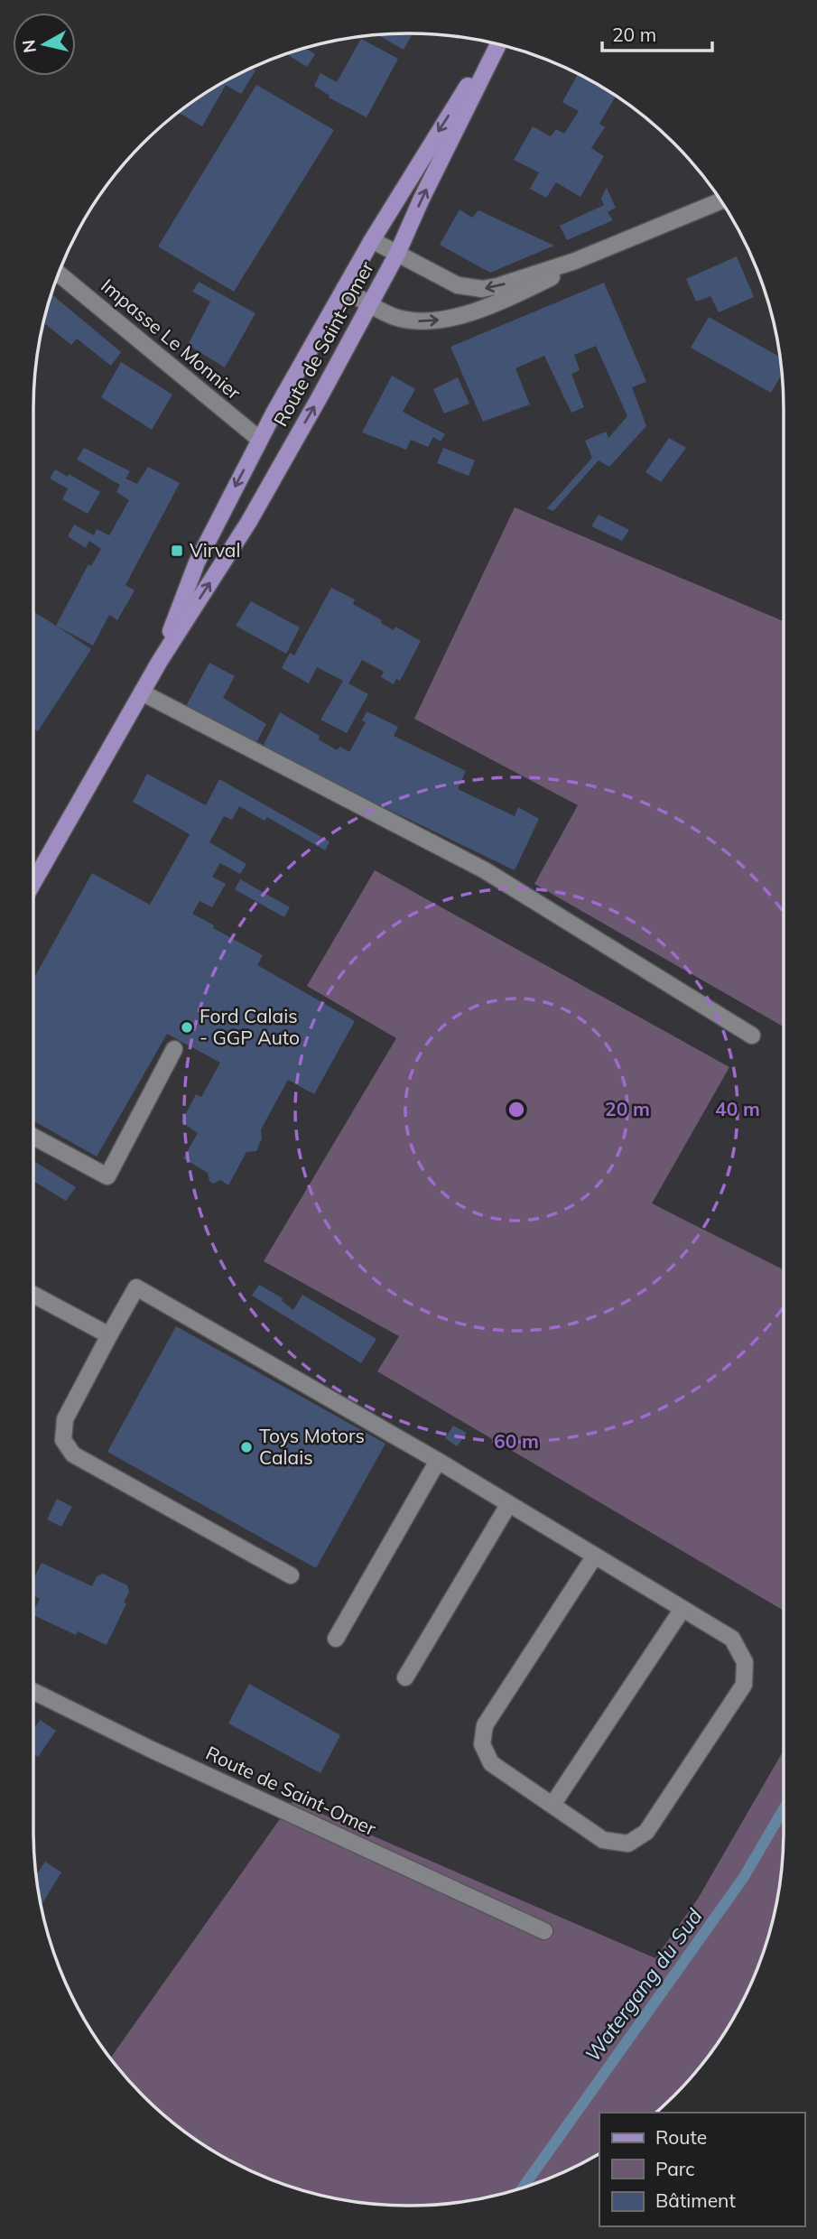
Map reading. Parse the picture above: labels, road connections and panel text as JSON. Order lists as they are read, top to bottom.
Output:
{
  "streets": {
    "main road": ["Route de Saint-Omer"],
    "street": ["Impasse Le Monnier"]
  },
  "crossings": [
    ["Impasse Le Monnier", "Route de Saint-Omer"]
  ],
  "water": ["Watergang du Sud"],
  "places": {
    "transit": ["Virval"],
    "other": ["Ford Calais - GGP Auto", "Toys Motors Calais"]
  },
  "legend": ["Route", "Parc", "Bâtiment"],
  "scale_bar": "20 m",
  "north": "left",
  "rings": ["20 m", "40 m", "60 m"]
}
